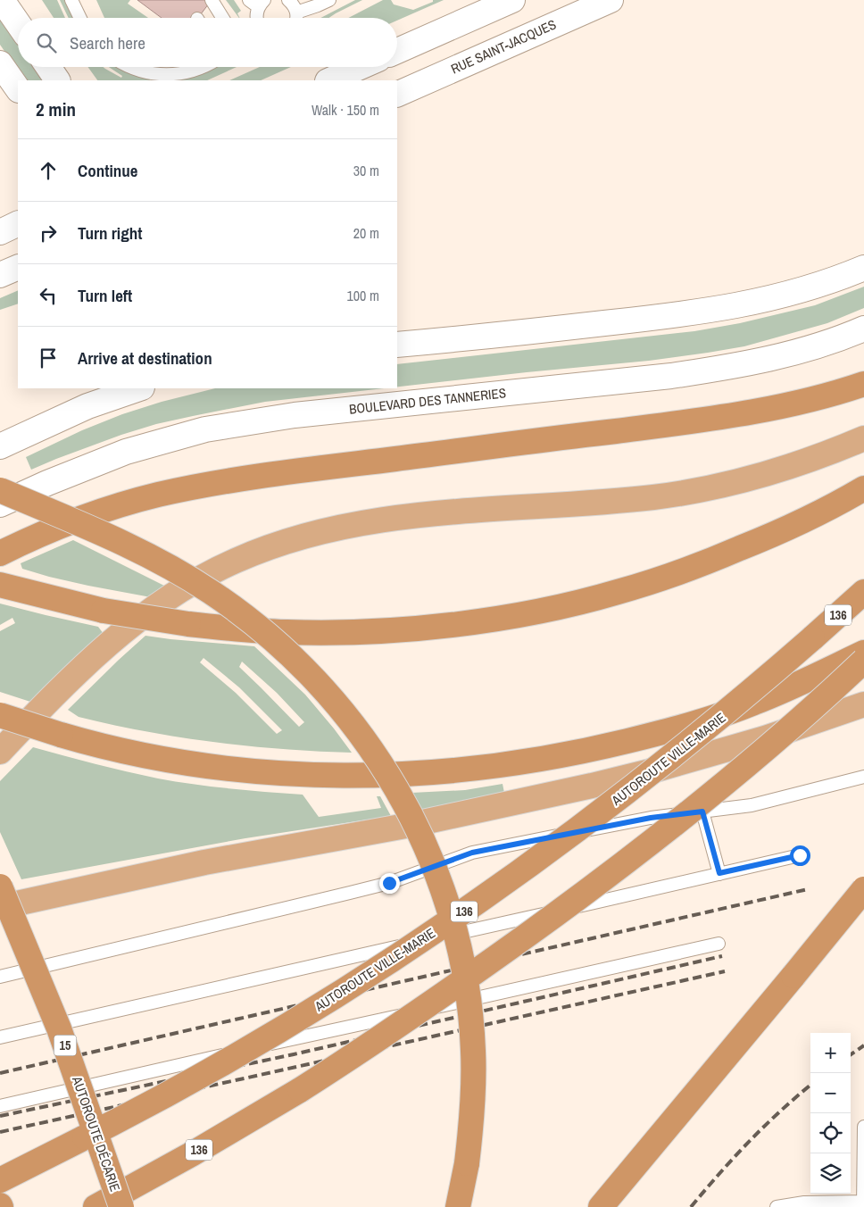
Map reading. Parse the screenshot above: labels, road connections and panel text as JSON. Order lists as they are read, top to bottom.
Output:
{
  "streets": {
    "highway": [
      "136",
      "AUTOROUTE VILLE-MARIE",
      "15",
      "AUTOROUTE DÉCARIE"
    ],
    "main road": ["RUE SAINT-JACQUES", "BOULEVARD DES TANNERIES"]
  },
  "page": {
    "search": "Search here",
    "heading": ["2 min", "Walk · 150 m"],
    "list": [
      ["Continue", "30 m"],
      ["Turn right", "20 m"],
      ["Turn left", "100 m"],
      "Arrive at destination"
    ],
    "map_buttons": ["+", "−"]
  }
}
